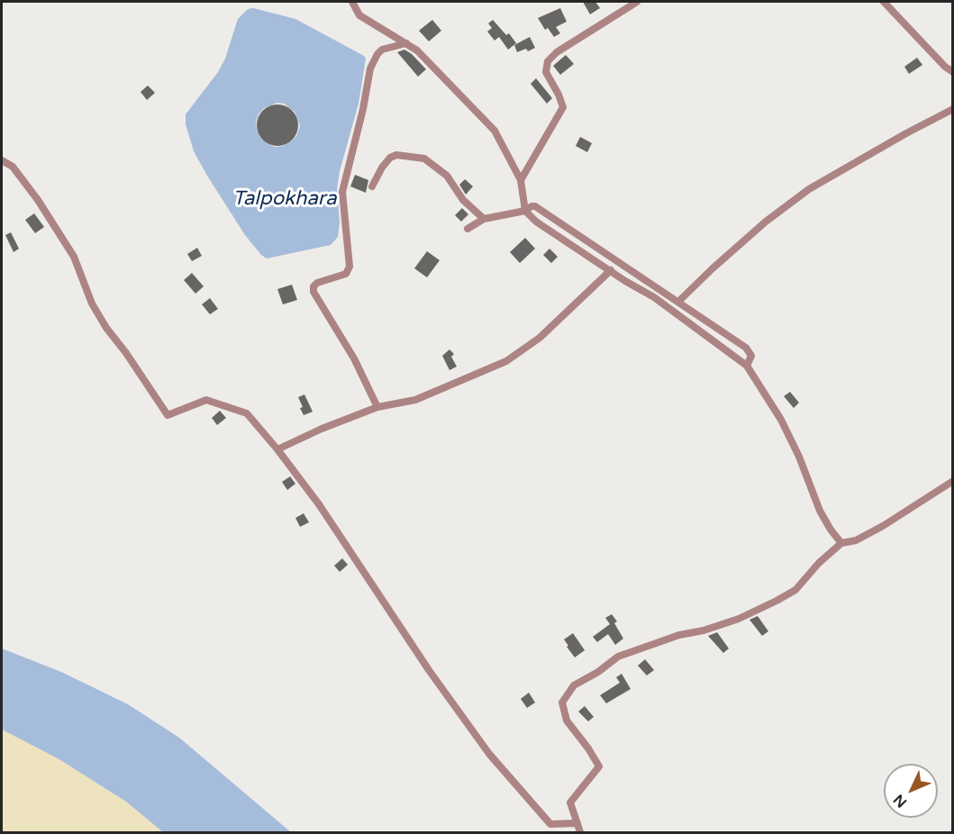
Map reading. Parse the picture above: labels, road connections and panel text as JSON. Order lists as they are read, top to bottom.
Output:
{
  "water": ["Talpokhara"],
  "north": "bottom left"
}
